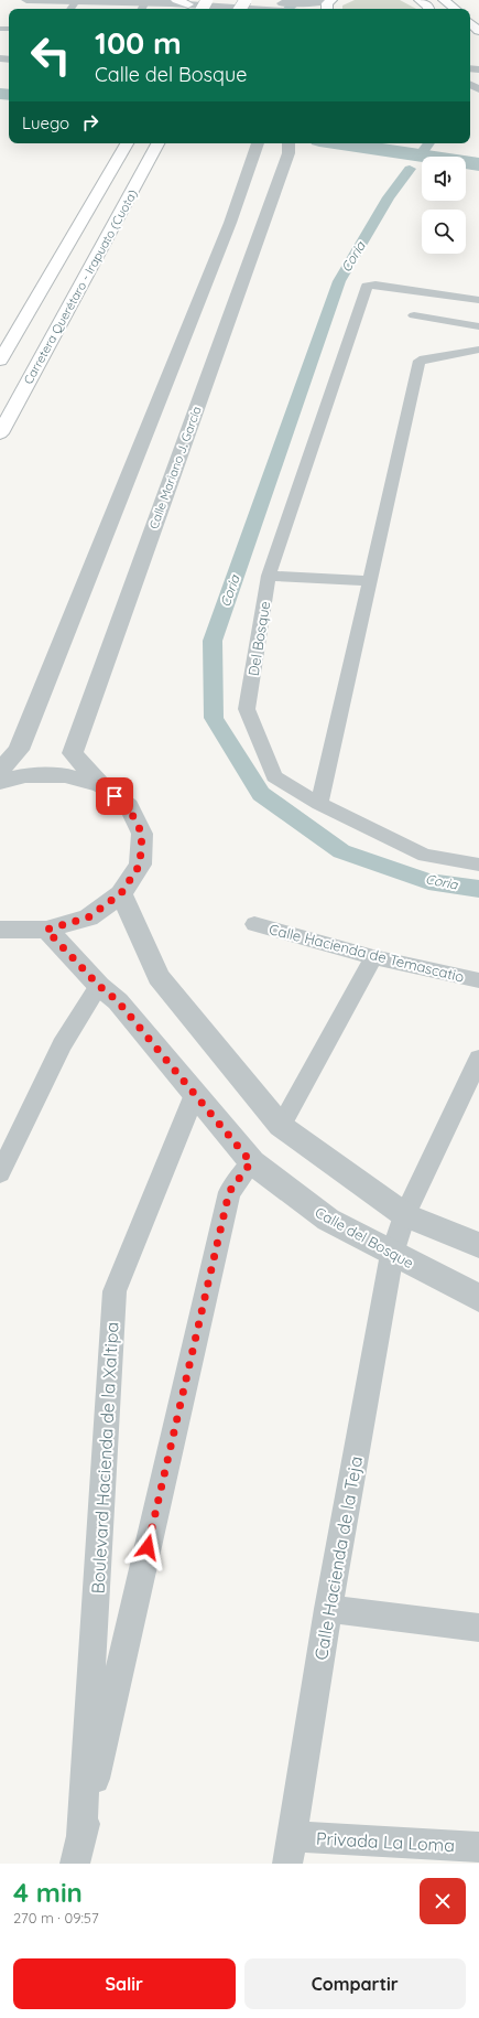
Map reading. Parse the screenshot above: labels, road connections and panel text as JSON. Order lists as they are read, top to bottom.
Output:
{
  "streets": {
    "main road": ["Carretera Querétaro - Irapuato (Cuota)"],
    "street": [
      "Calle Mariano J. García",
      "Del Bosque",
      "Calle Hacienda de Temascatio",
      "Calle del Bosque",
      "Boulevard Hacienda de la Xaltipa",
      "Calle Hacienda de la Teja",
      "Privada La Loma"
    ]
  },
  "crossings": [
    ["Calle del Bosque", "Boulevard Hacienda de la Xaltipa"],
    ["Calle del Bosque", "Calle Hacienda de la Teja"],
    ["Calle Hacienda de la Teja", "Privada La Loma"]
  ],
  "water": ["Coria"],
  "page": {
    "turn": ["100 m", "Calle del Bosque"],
    "then": "Luego",
    "heading": ["4 min", "270 m · 09:57"],
    "buttons": ["Salir", "Compartir"]
  }
}
